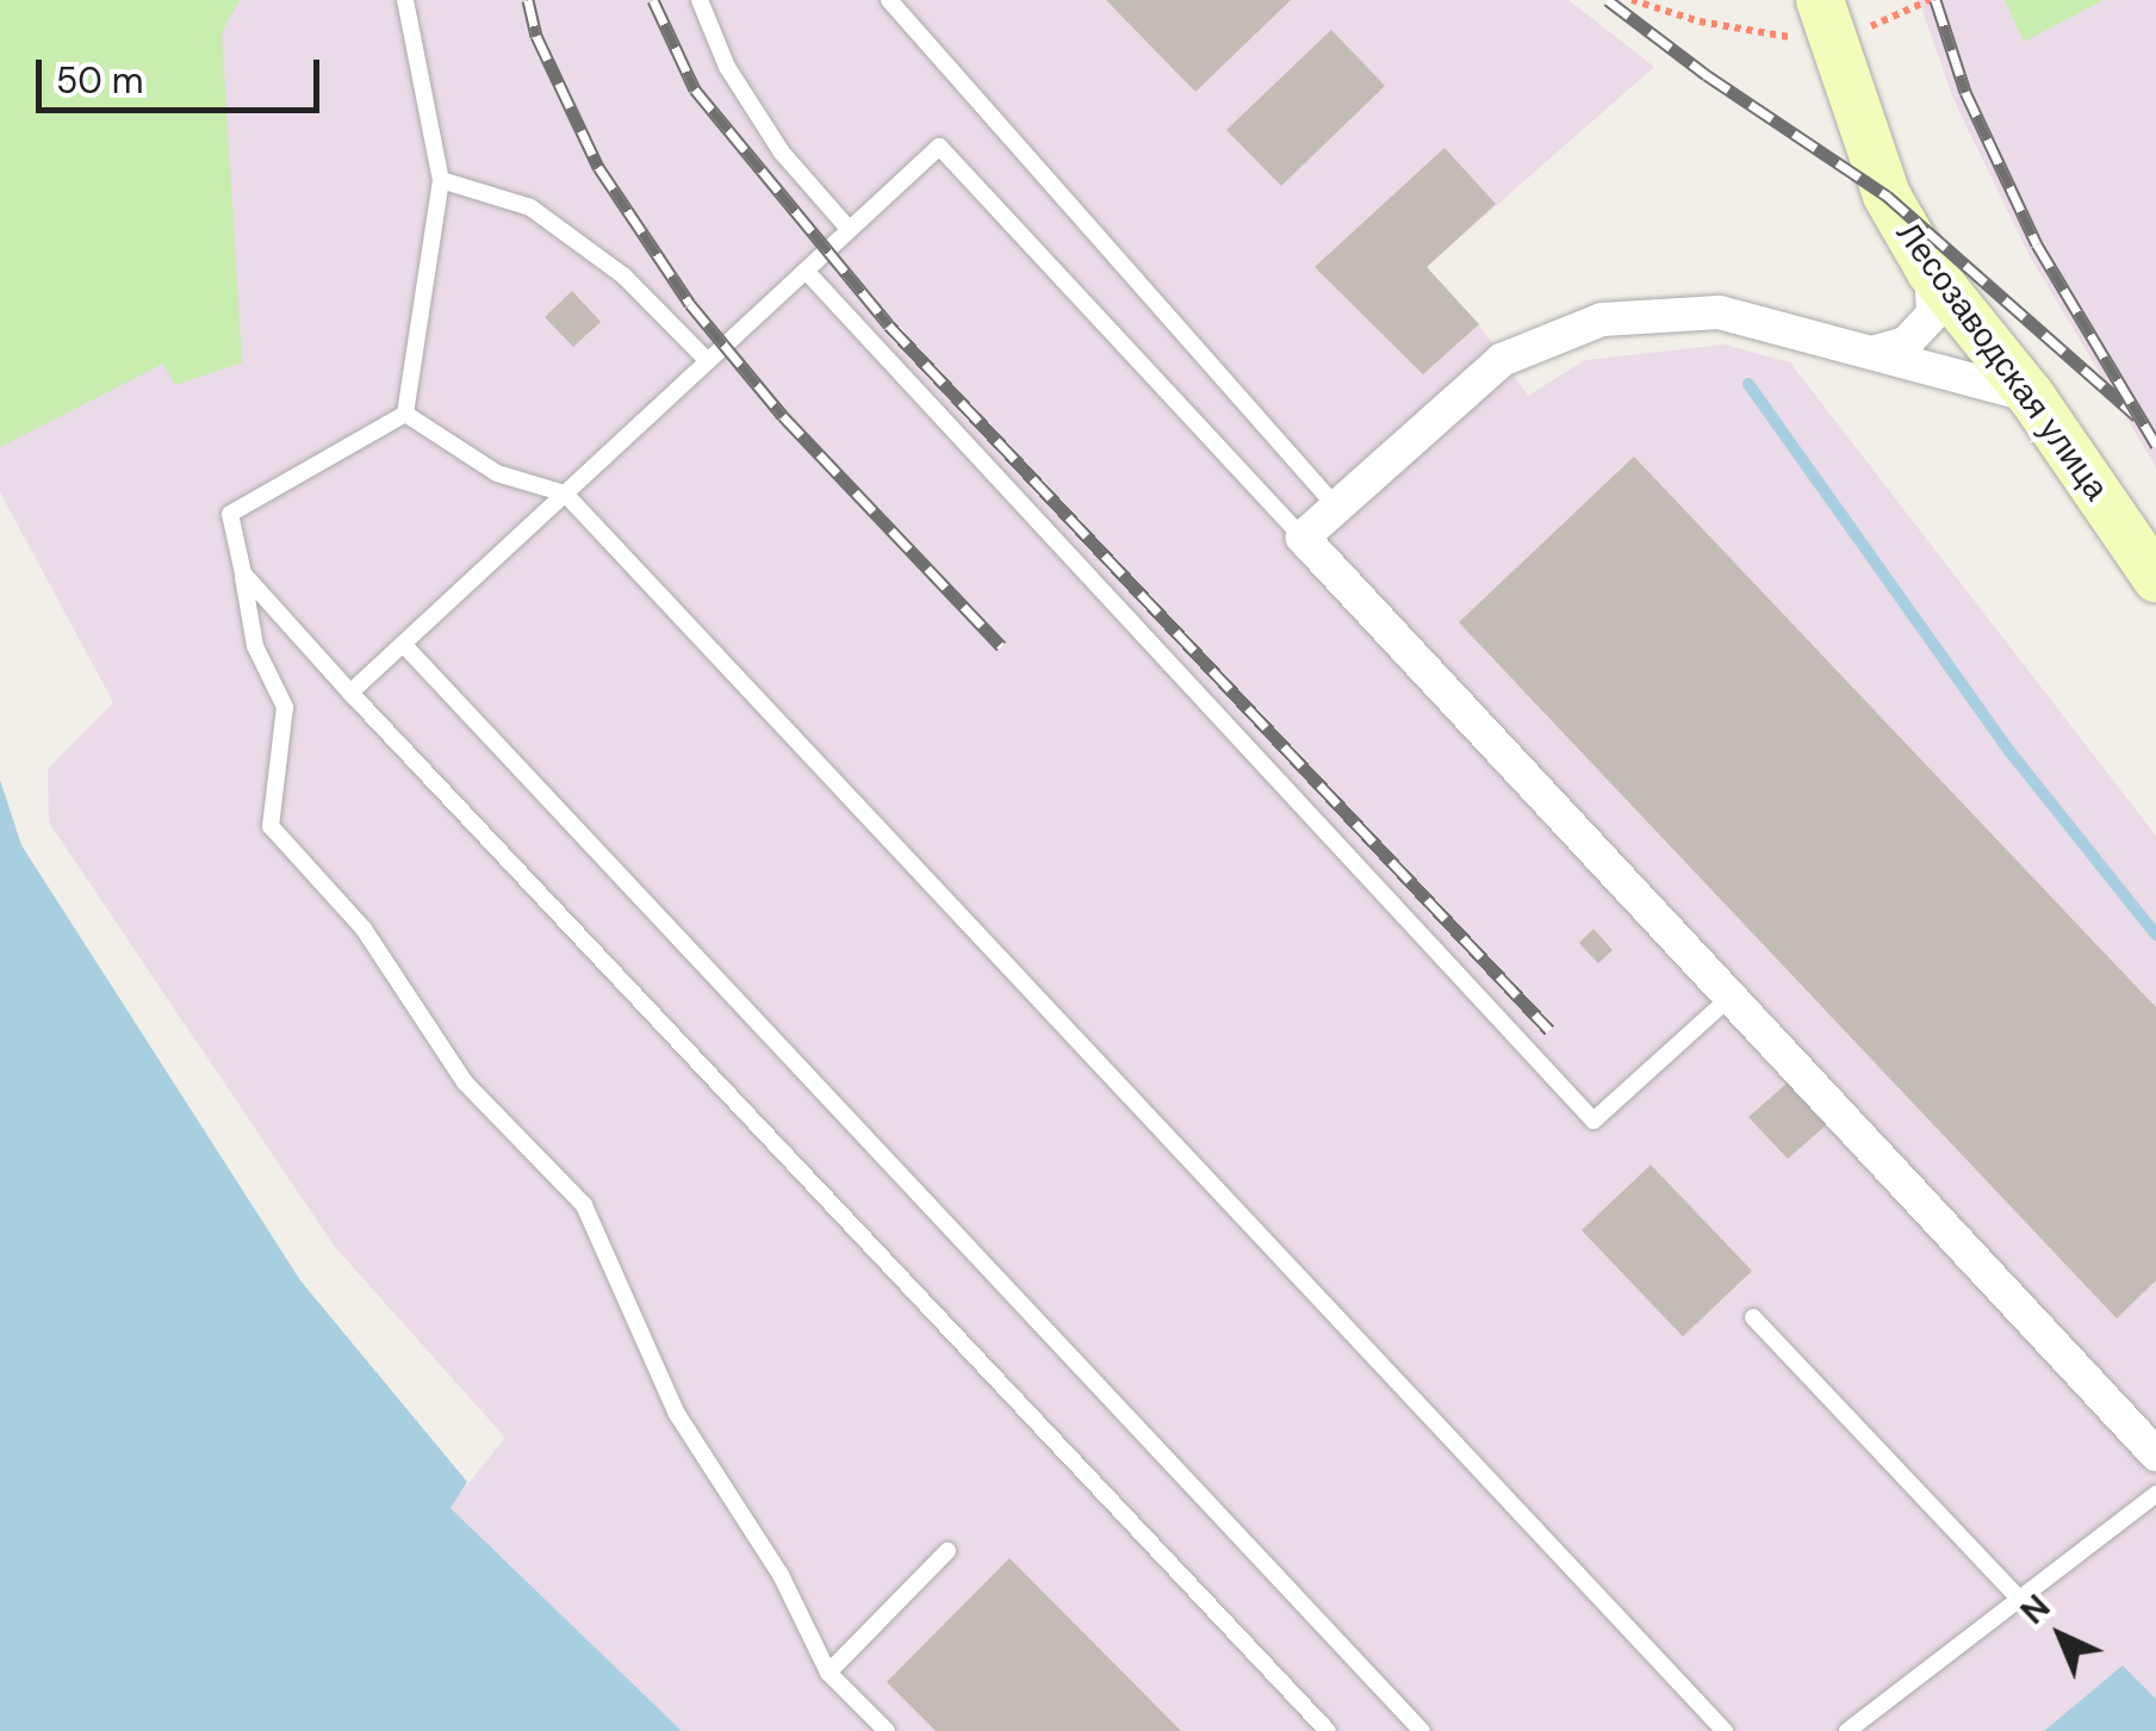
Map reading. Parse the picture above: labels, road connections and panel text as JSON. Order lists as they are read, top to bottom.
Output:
{
  "streets": {
    "main road": ["Лесозаводская улица"]
  },
  "scale_bar": "50 m",
  "north": "top left"
}
